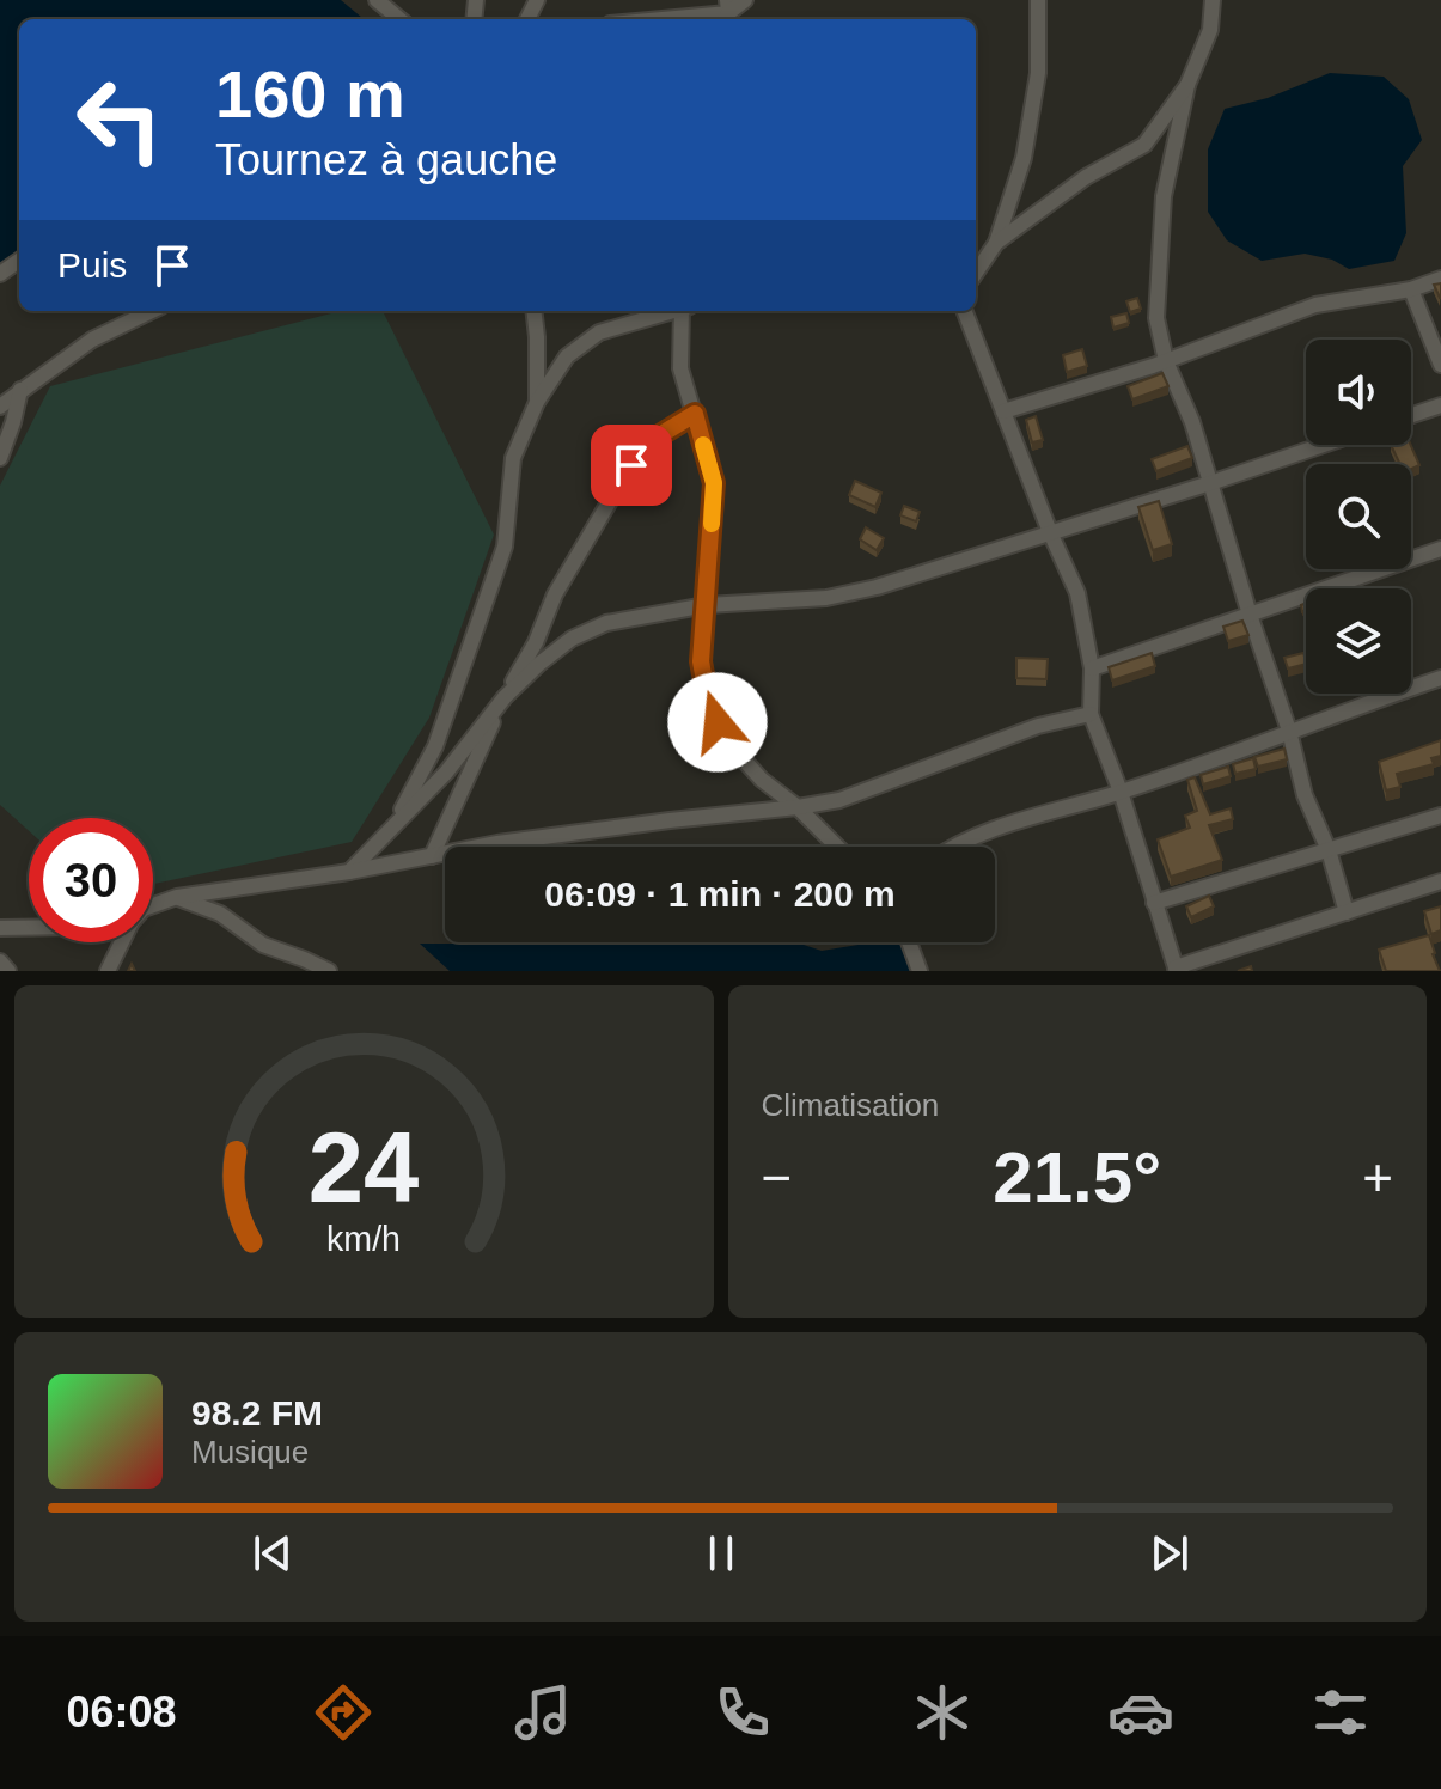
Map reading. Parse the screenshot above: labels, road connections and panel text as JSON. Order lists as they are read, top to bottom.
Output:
{
  "page": {
    "turn": ["160 m", "Tournez à gauche"],
    "then": "Puis",
    "limit": "30",
    "trip": "06:09 · 1 min · 200 m",
    "tile": "Climatisation",
    "heat": ["−", "21.5°", "+"],
    "song": ["98.2 FM", "Musique"],
    "tabs": "06:08",
    "gauge": ["24", "km/h"]
  }
}
